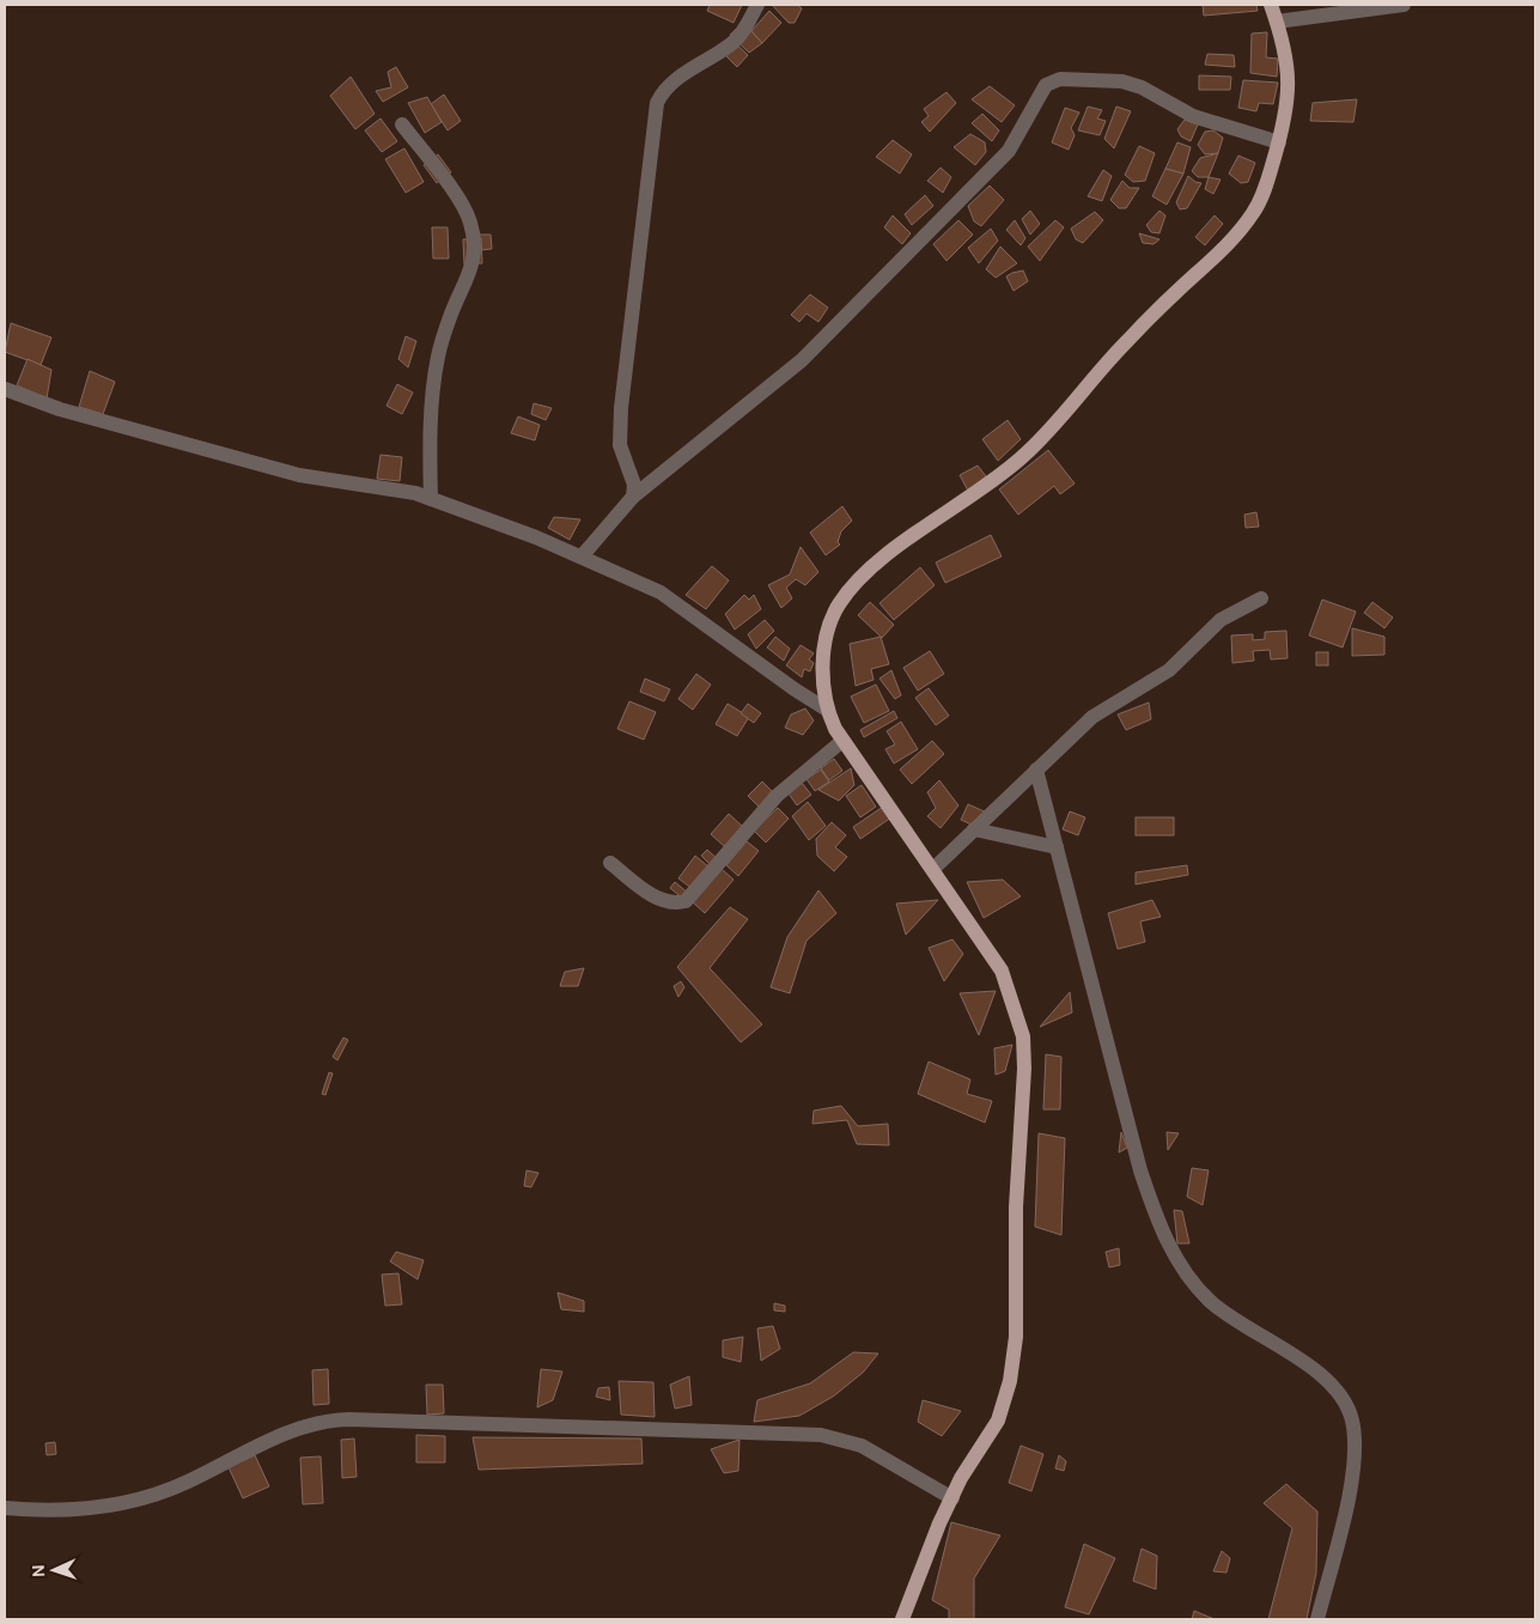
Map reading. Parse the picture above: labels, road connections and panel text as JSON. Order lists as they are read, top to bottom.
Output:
{
  "north": "left"
}
